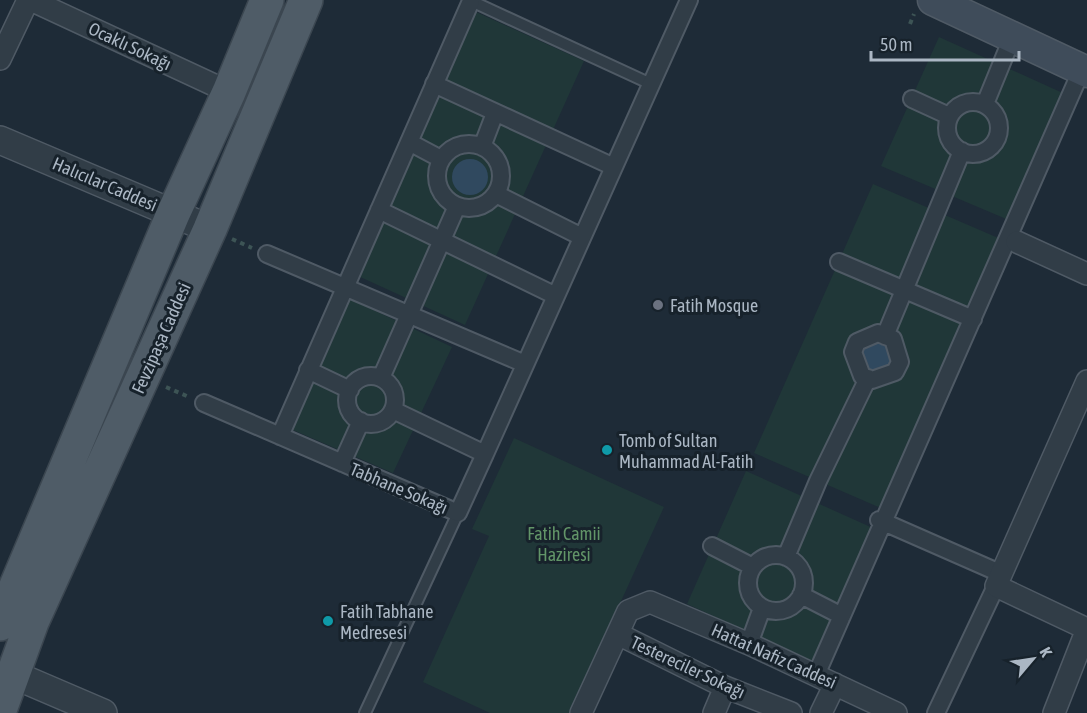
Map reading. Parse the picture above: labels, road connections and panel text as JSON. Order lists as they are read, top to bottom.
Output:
{
  "streets": {
    "main road": ["Fevzipaşa Caddesi"],
    "street": [
      "Ocaklı Sokağı",
      "Halıcılar Caddesi",
      "Tabhane Sokağı",
      "Hattat Nafiz Caddesi",
      "Testereciler Sokağı"
    ]
  },
  "crossings": [
    ["Ocaklı Sokağı", "Fevzipaşa Caddesi"],
    ["Halıcılar Caddesi", "Fevzipaşa Caddesi"],
    ["Hattat Nafiz Caddesi", "Testereciler Sokağı"]
  ],
  "parks": ["Fatih Camii Haziresi"],
  "places": ["Fatih Mosque", "Tomb of Sultan Muhammad Al-Fatih", "Fatih Tabhane Medresesi"],
  "scale_bar": "50 m",
  "north": "top right"
}
